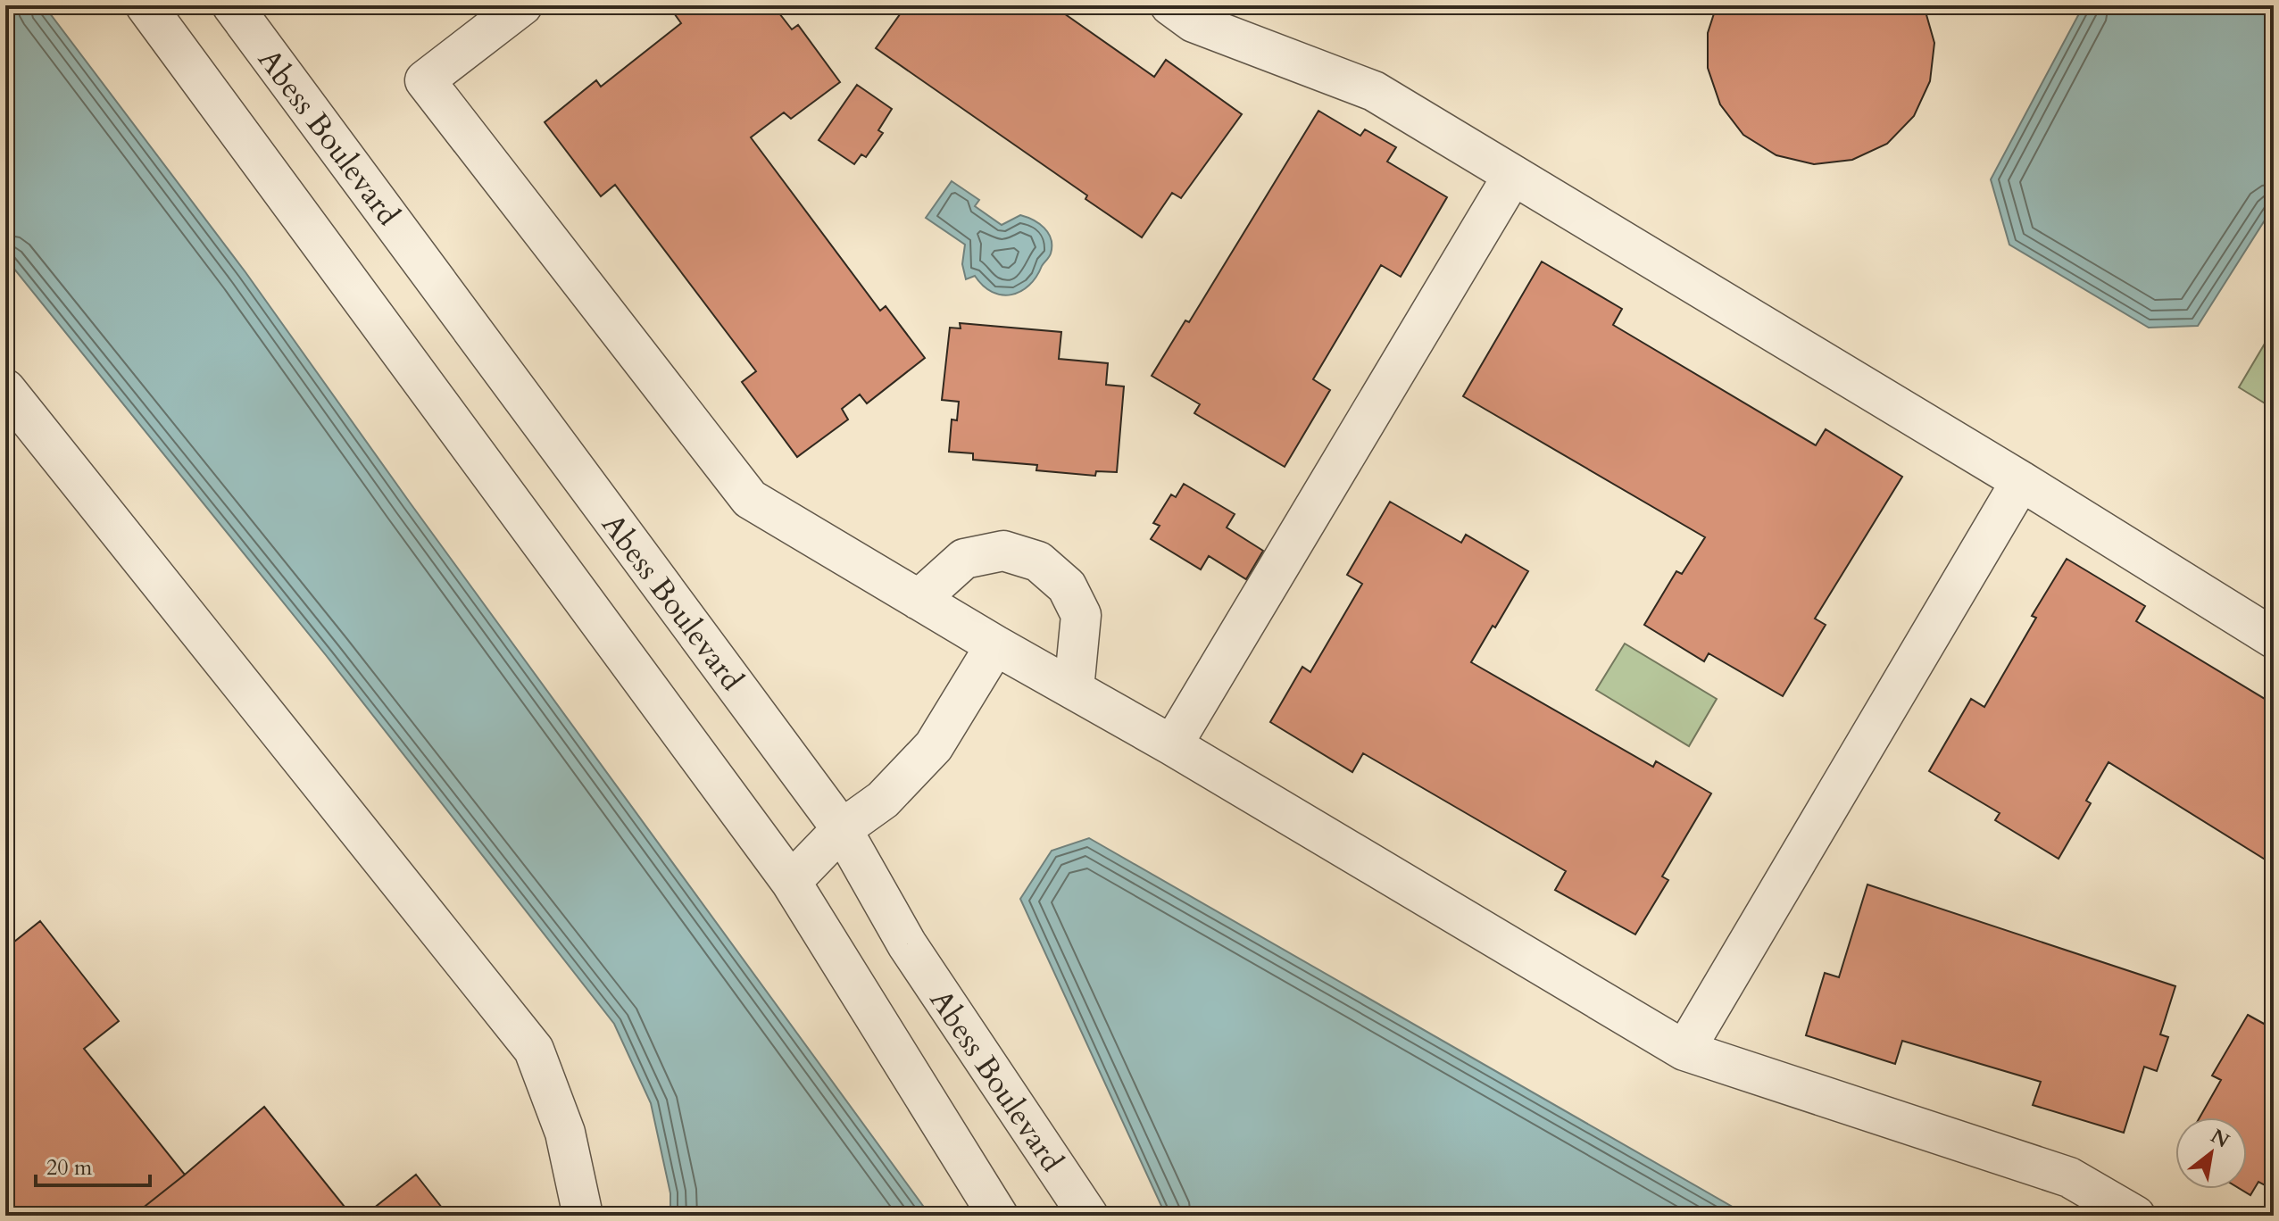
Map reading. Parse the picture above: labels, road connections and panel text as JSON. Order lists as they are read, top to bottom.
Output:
{
  "streets": {
    "street": ["Abess Boulevard"]
  },
  "scale_bar": "20 m",
  "north": "top right"
}
